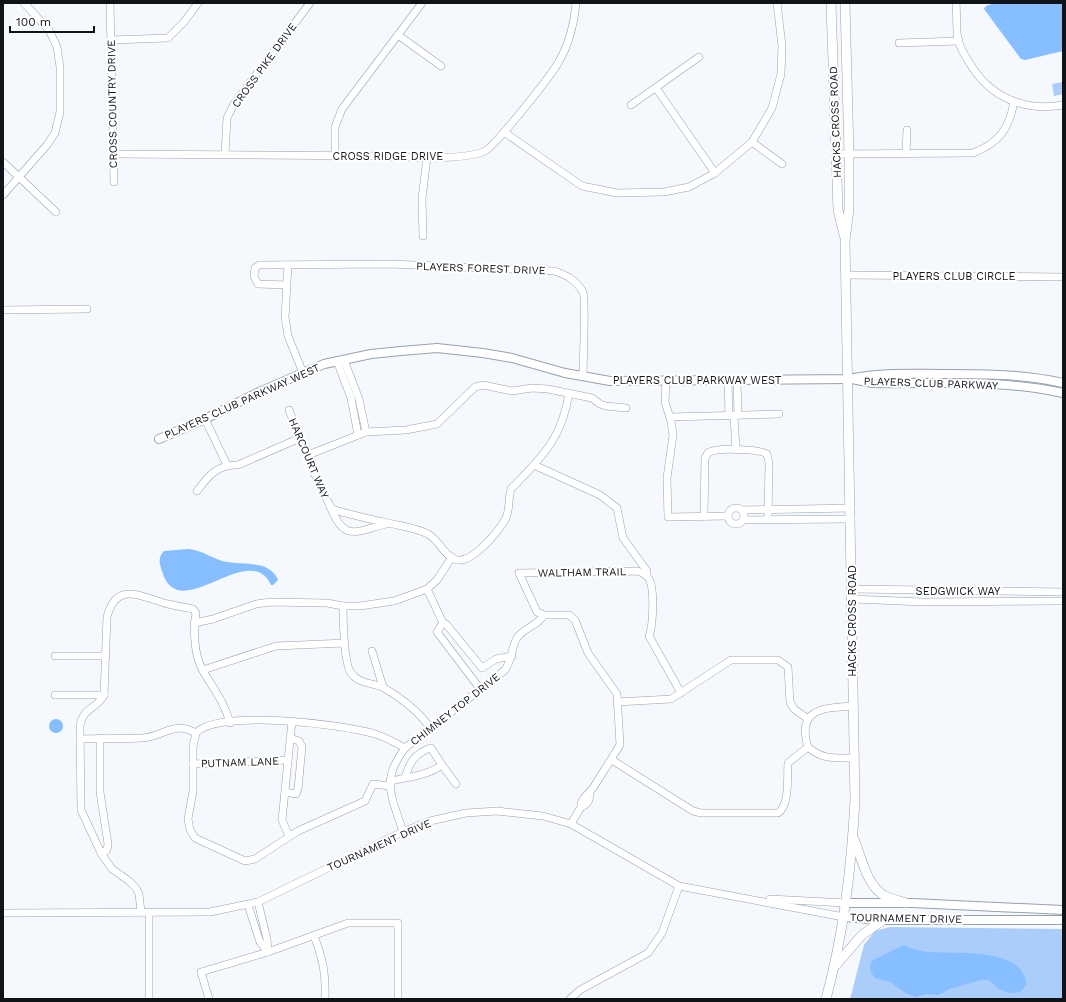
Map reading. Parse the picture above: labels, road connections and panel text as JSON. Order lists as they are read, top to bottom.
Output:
{
  "streets": {
    "main road": ["HACKS CROSS ROAD"],
    "street": [
      "CROSS PIKE DRIVE",
      "CROSS COUNTRY DRIVE",
      "CROSS RIDGE DRIVE",
      "PLAYERS FOREST DRIVE",
      "PLAYERS CLUB CIRCLE",
      "PLAYERS CLUB PARKWAY WEST",
      "PLAYERS CLUB PARKWAY",
      "HARCOURT WAY",
      "WALTHAM TRAIL",
      "SEDGWICK WAY",
      "CHIMNEY TOP DRIVE",
      "PUTNAM LANE",
      "TOURNAMENT DRIVE"
    ]
  },
  "crossings": [
    ["CROSS PIKE DRIVE", "CROSS RIDGE DRIVE"],
    ["CROSS COUNTRY DRIVE", "CROSS RIDGE DRIVE"],
    ["HACKS CROSS ROAD", "PLAYERS CLUB CIRCLE"],
    ["HACKS CROSS ROAD", "PLAYERS CLUB PARKWAY WEST"],
    ["HACKS CROSS ROAD", "PLAYERS CLUB PARKWAY"],
    ["HACKS CROSS ROAD", "SEDGWICK WAY"],
    ["HACKS CROSS ROAD", "TOURNAMENT DRIVE"],
    ["PLAYERS FOREST DRIVE", "PLAYERS CLUB PARKWAY WEST"],
    ["PLAYERS CLUB PARKWAY WEST", "PLAYERS CLUB PARKWAY"],
    ["WALTHAM TRAIL", "CHIMNEY TOP DRIVE"]
  ],
  "scale_bar": "100 m"
}
